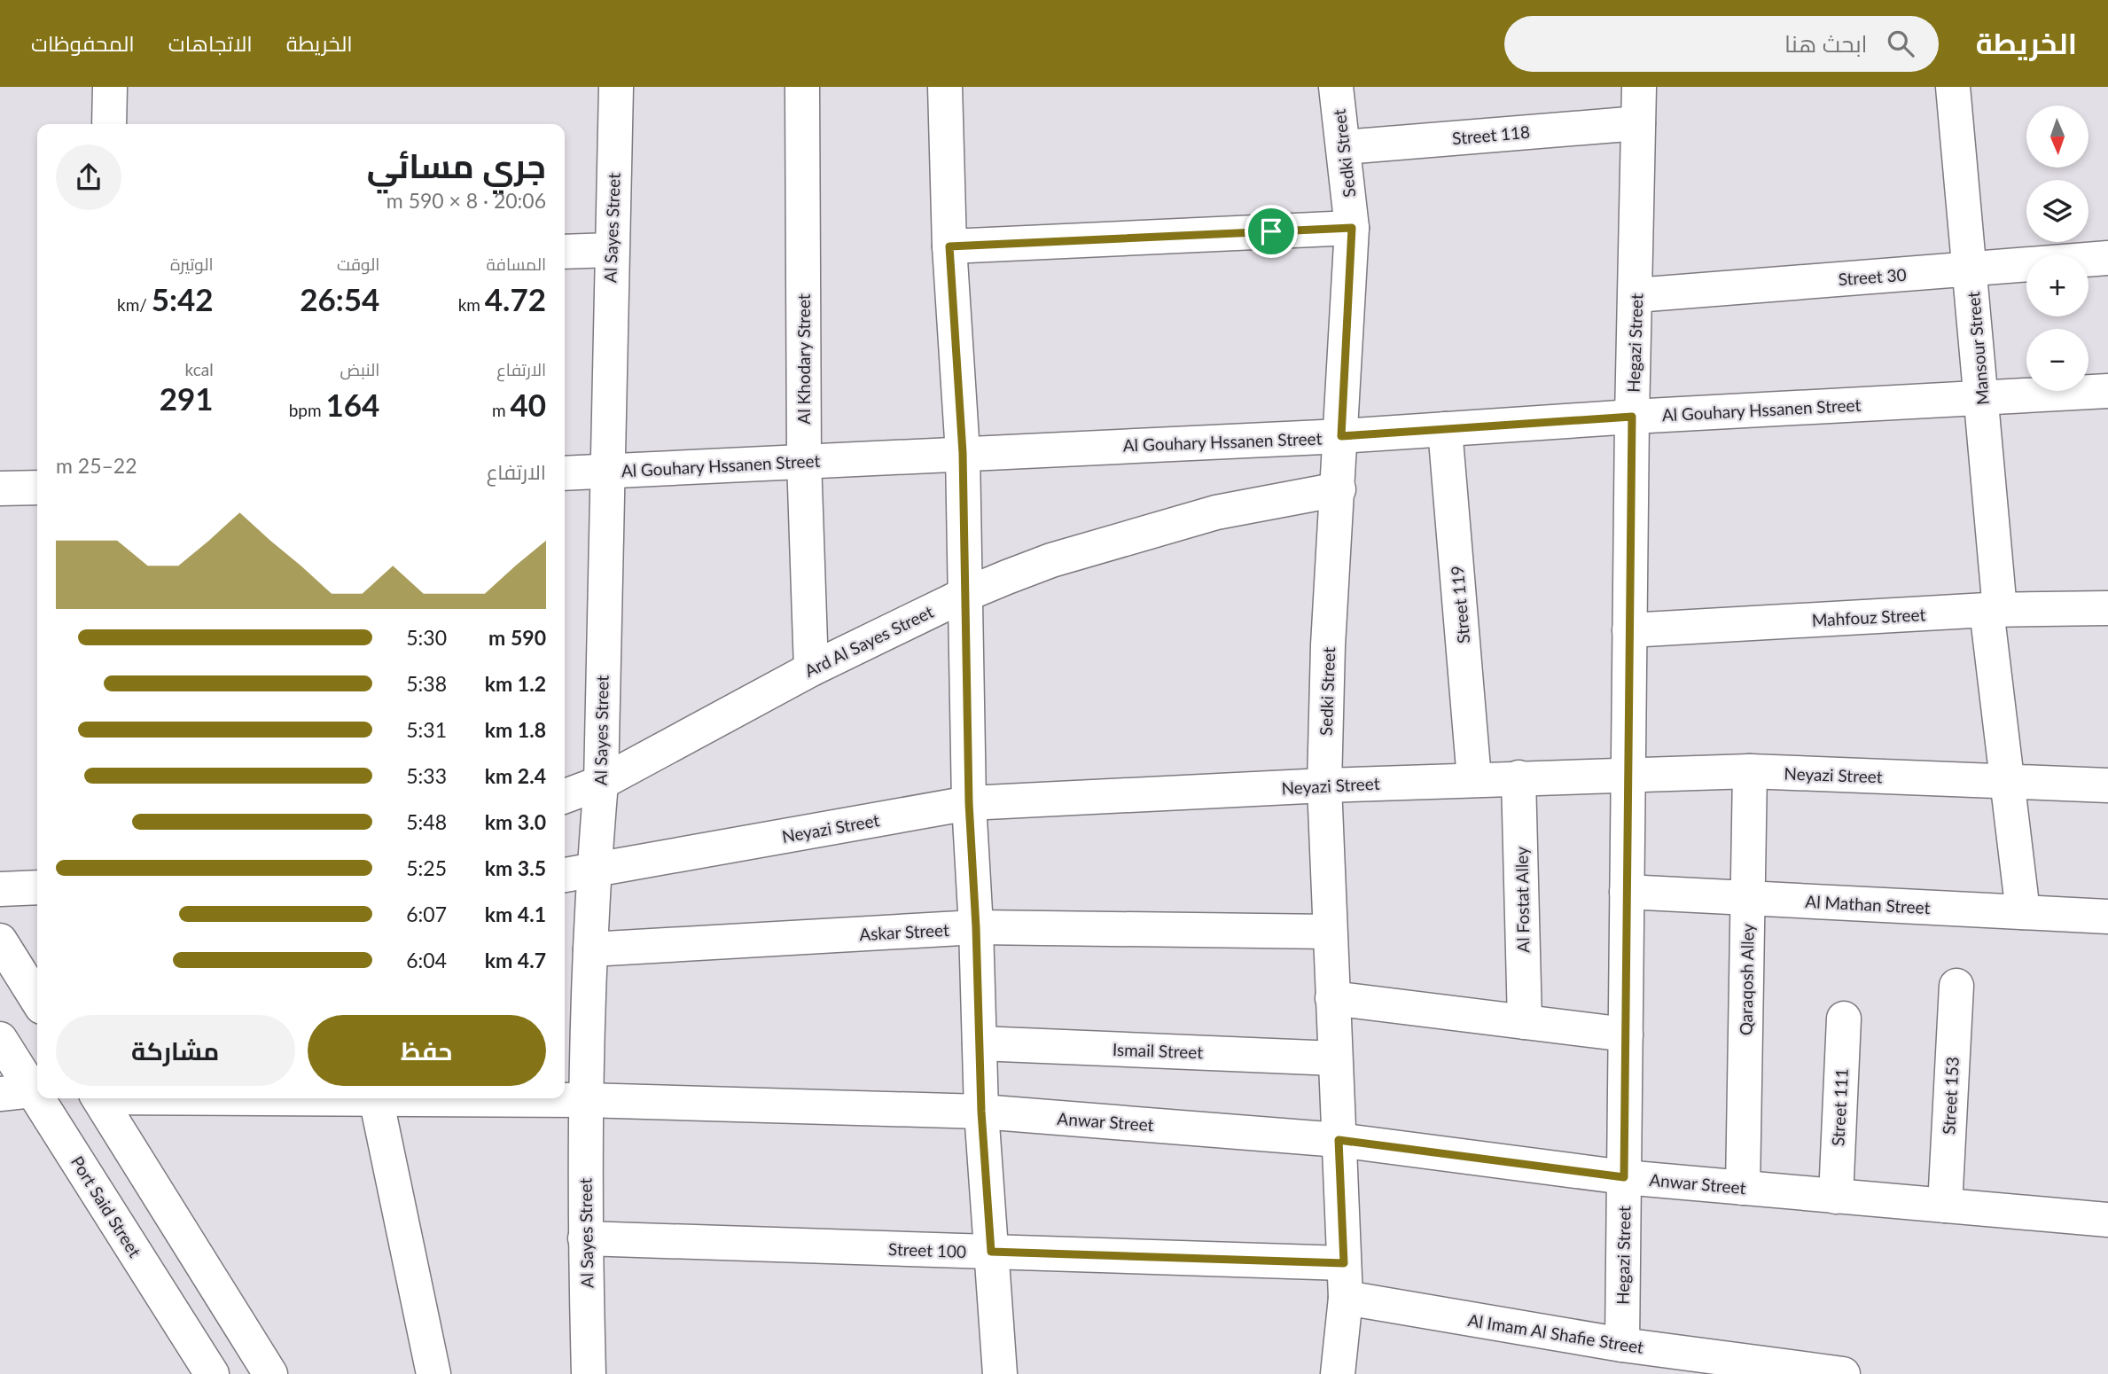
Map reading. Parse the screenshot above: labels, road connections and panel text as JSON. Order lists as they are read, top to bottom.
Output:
{
  "streets": {
    "street": [
      "Street 118",
      "Sedki Street",
      "Al Sayes Street",
      "Street 30",
      "Hegazi Street",
      "Mansour Street",
      "Al Khodary Street",
      "Al Gouhary Hssanen Street",
      "Street 119",
      "Mahfouz Street",
      "Ard Al Sayes Street",
      "Neyazi Street",
      "Al Fostat Alley",
      "Al Mathan Street",
      "Askar Street",
      "Qaraqosh Alley",
      "Ismail Street",
      "Street 153",
      "Street 111",
      "Anwar Street",
      "Port Said Street",
      "Street 100",
      "Al Imam Al Shafie Street"
    ]
  },
  "crossings": [
    ["Street 118", "Sedki Street"],
    ["Street 118", "Hegazi Street"],
    ["Sedki Street", "Al Gouhary Hssanen Street"],
    ["Sedki Street", "Ard Al Sayes Street"],
    ["Sedki Street", "Neyazi Street"],
    ["Sedki Street", "Askar Street"],
    ["Sedki Street", "Ismail Street"],
    ["Sedki Street", "Anwar Street"],
    ["Sedki Street", "Street 100"],
    ["Sedki Street", "Al Imam Al Shafie Street"],
    ["Al Sayes Street", "Al Gouhary Hssanen Street"],
    ["Al Sayes Street", "Ard Al Sayes Street"],
    ["Al Sayes Street", "Neyazi Street"],
    ["Al Sayes Street", "Askar Street"],
    ["Al Sayes Street", "Anwar Street"],
    ["Al Sayes Street", "Street 100"],
    ["Street 30", "Hegazi Street"],
    ["Street 30", "Mansour Street"],
    ["Hegazi Street", "Al Gouhary Hssanen Street"],
    ["Hegazi Street", "Mahfouz Street"],
    ["Hegazi Street", "Neyazi Street"],
    ["Hegazi Street", "Al Mathan Street"],
    ["Hegazi Street", "Anwar Street"],
    ["Hegazi Street", "Al Imam Al Shafie Street"],
    ["Mansour Street", "Al Gouhary Hssanen Street"],
    ["Mansour Street", "Mahfouz Street"],
    ["Mansour Street", "Neyazi Street"],
    ["Mansour Street", "Al Mathan Street"],
    ["Al Khodary Street", "Al Gouhary Hssanen Street"],
    ["Al Khodary Street", "Ard Al Sayes Street"],
    ["Al Gouhary Hssanen Street", "Street 119"],
    ["Street 119", "Neyazi Street"],
    ["Neyazi Street", "Al Fostat Alley"],
    ["Neyazi Street", "Qaraqosh Alley"],
    ["Al Mathan Street", "Qaraqosh Alley"],
    ["Qaraqosh Alley", "Anwar Street"],
    ["Street 153", "Anwar Street"],
    ["Street 111", "Anwar Street"]
  ],
  "north": "bottom",
  "page": {
    "header": "الخريطة",
    "search": "ابحث هنا",
    "nav": ["الخريطة", "الاتجاهات", "المحفوظات"],
    "map_buttons": ["+", "−"],
    "heading": ["جري مسائي", "20:06 · 8 × 590 m"],
    "stats": [
      ["المسافة", "4.72 km"],
      ["الوقت", "26:54"],
      ["الوتيرة", "5:42 /km"],
      ["الارتفاع", "40 m"],
      ["النبض", "164 bpm"],
      ["kcal", "291"]
    ],
    "chart": ["الارتفاع", "22–25 m"],
    "list": [
      {
        "name": "590 m",
        "note": "5:30"
      },
      {
        "name": "1.2 km",
        "note": "5:38"
      },
      {
        "name": "1.8 km",
        "note": "5:31"
      },
      {
        "name": "2.4 km",
        "note": "5:33"
      },
      {
        "name": "3.0 km",
        "note": "5:48"
      },
      {
        "name": "3.5 km",
        "note": "5:25"
      },
      {
        "name": "4.1 km",
        "note": "6:07"
      },
      {
        "name": "4.7 km",
        "note": "6:04"
      }
    ],
    "buttons": ["حفظ", "مشاركة"]
  }
}
